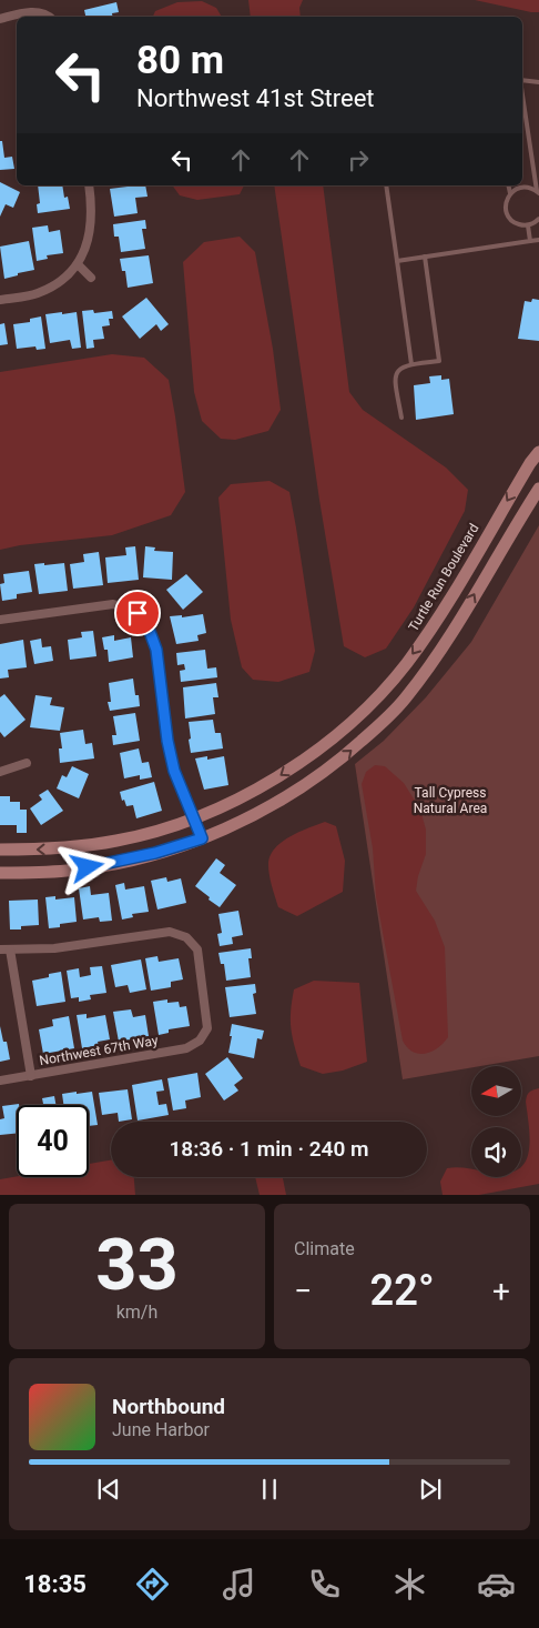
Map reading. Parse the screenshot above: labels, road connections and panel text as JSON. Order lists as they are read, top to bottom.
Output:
{
  "streets": {
    "street": ["Turtle Run Boulevard", "Northwest 67th Way"]
  },
  "parks": ["Tall Cypress Natural Area"],
  "north": "left",
  "page": {
    "turn": ["80 m", "Northwest 41st Street"],
    "limit": "40",
    "trip": "18:36 · 1 min · 240 m",
    "tile": [
      ["33", "km/h"],
      "Climate"
    ],
    "heat": ["−", "22°", "+"],
    "song": ["Northbound", "June Harbor"],
    "tabs": "18:35"
  }
}
